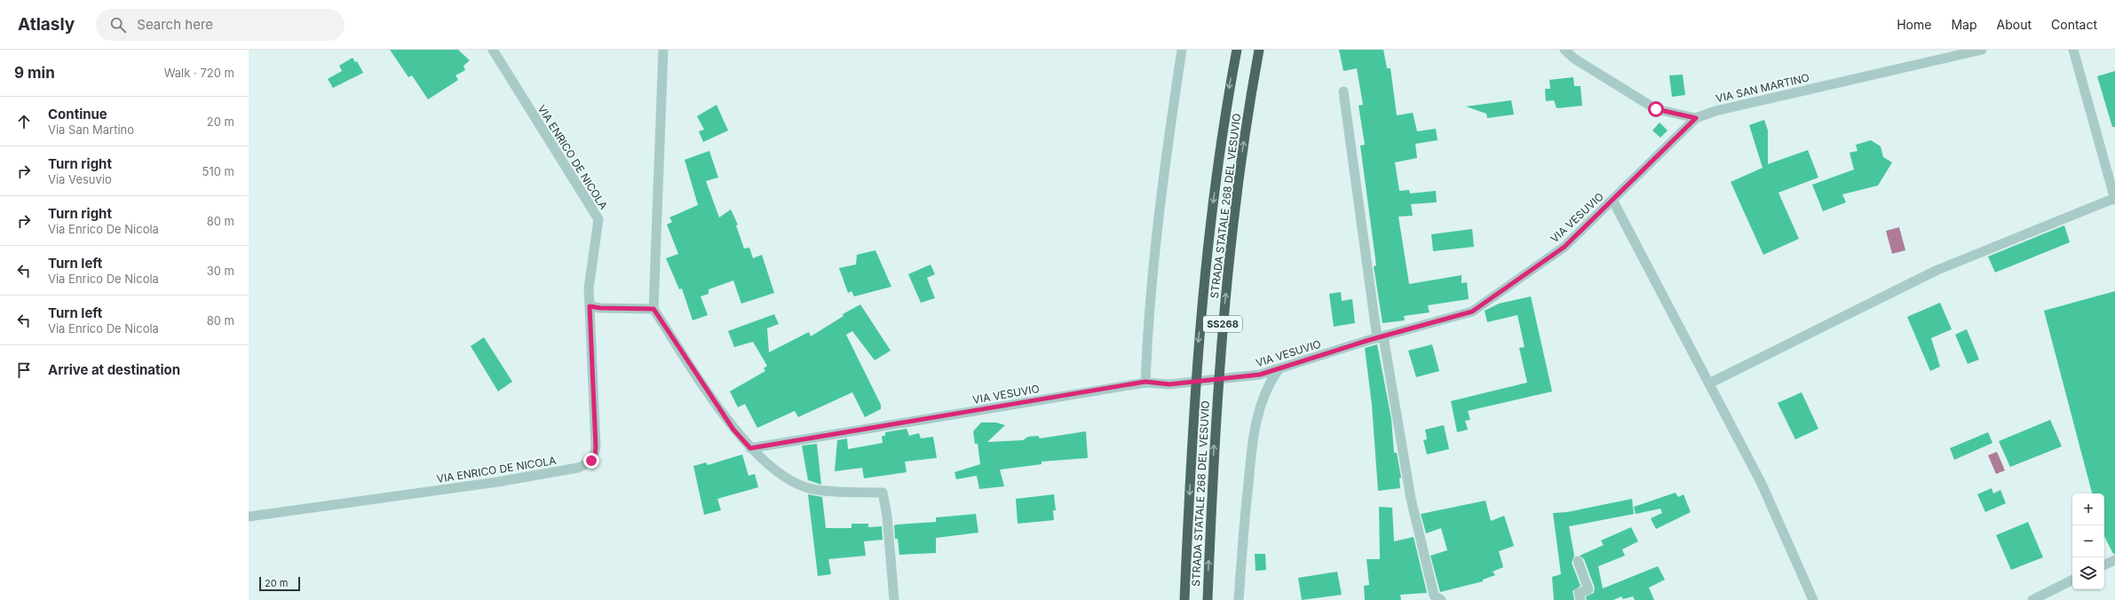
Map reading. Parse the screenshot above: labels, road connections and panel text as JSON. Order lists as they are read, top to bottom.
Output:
{
  "streets": {
    "highway": ["STRADA STATALE 268 DEL VESUVIO", "SS268"],
    "street": ["VIA SAN MARTINO", "VIA ENRICO DE NICOLA", "VIA VESUVIO"]
  },
  "crossings": [
    ["VIA SAN MARTINO", "VIA VESUVIO"]
  ],
  "scale_bar": "20 m",
  "page": {
    "header": "Atlasly",
    "search": "Search here",
    "nav": [
      "Home",
      "Map",
      "About",
      "Contact"
    ],
    "heading": ["9 min", "Walk · 720 m"],
    "list": [
      ["Continue", "Via San Martino", "20 m"],
      ["Turn right", "Via Vesuvio", "510 m"],
      ["Turn right", "Via Enrico De Nicola", "80 m"],
      ["Turn left", "Via Enrico De Nicola", "30 m"],
      ["Turn left", "Via Enrico De Nicola", "80 m"],
      "Arrive at destination"
    ],
    "map_buttons": ["+", "−"],
    "scale": "20 m"
  }
}
